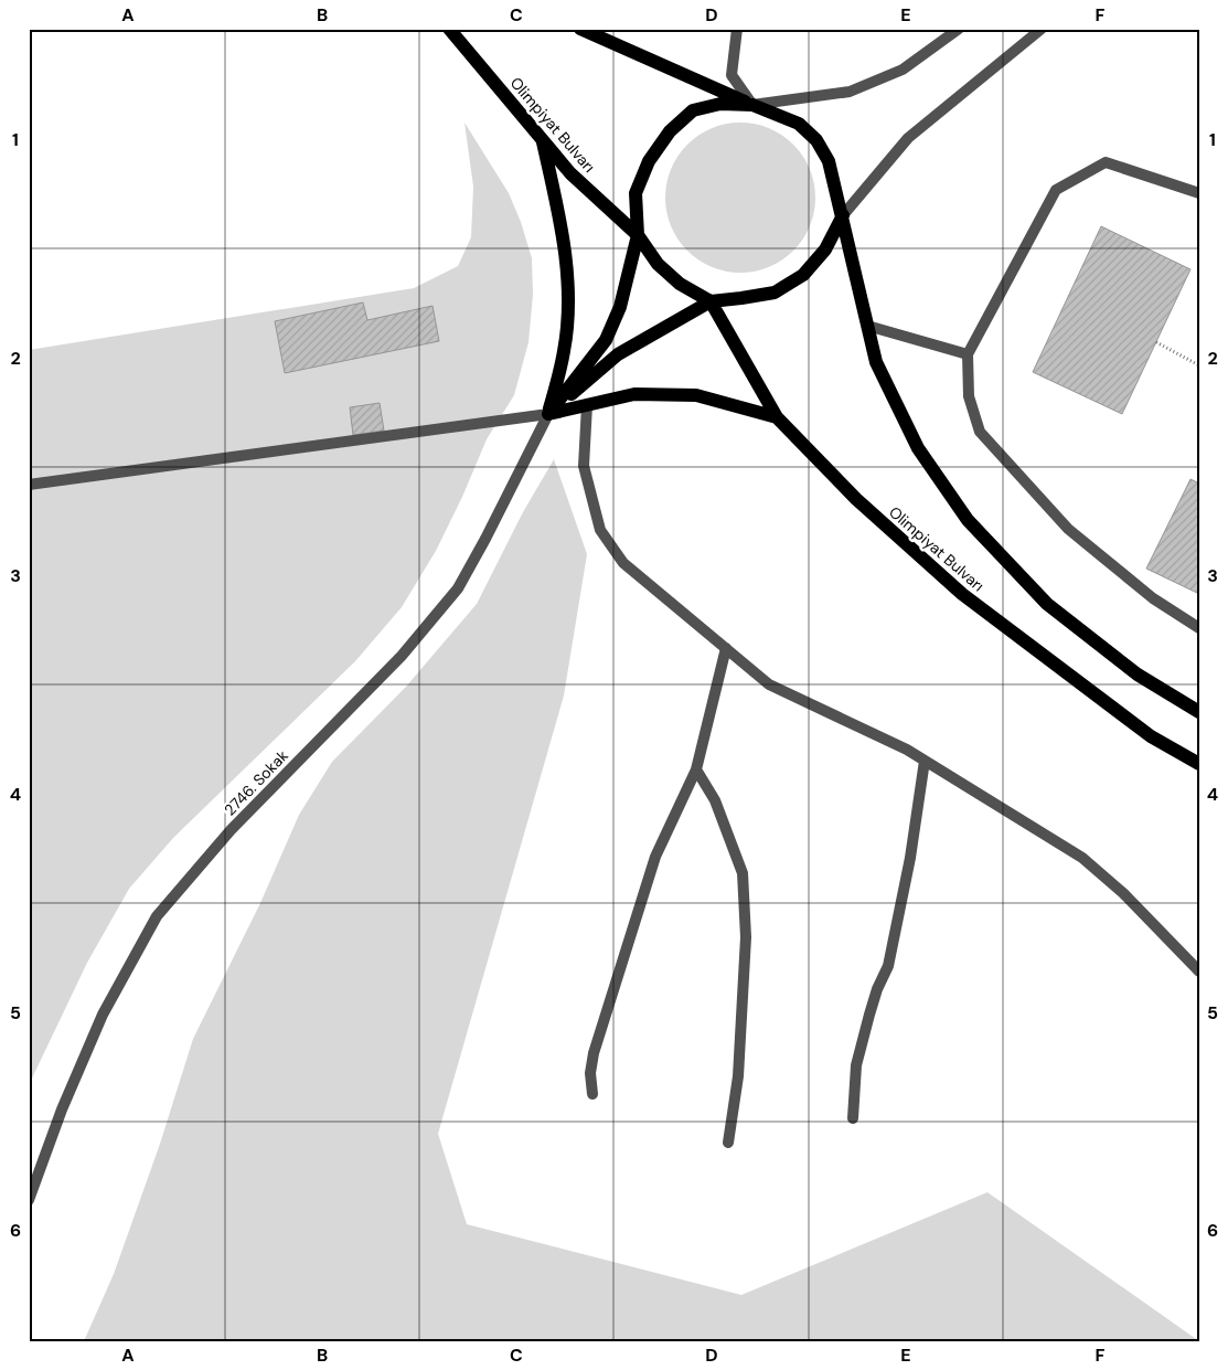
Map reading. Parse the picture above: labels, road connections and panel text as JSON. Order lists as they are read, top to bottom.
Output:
{
  "streets": {
    "main road": ["Olimpiyat Bulvarı"],
    "street": ["2746. Sokak"]
  },
  "grid": {
    "columns": [
      "A",
      "B",
      "C",
      "D",
      "E",
      "F"
    ],
    "rows": [
      "1",
      "2",
      "3",
      "4",
      "5",
      "6"
    ]
  }
}
